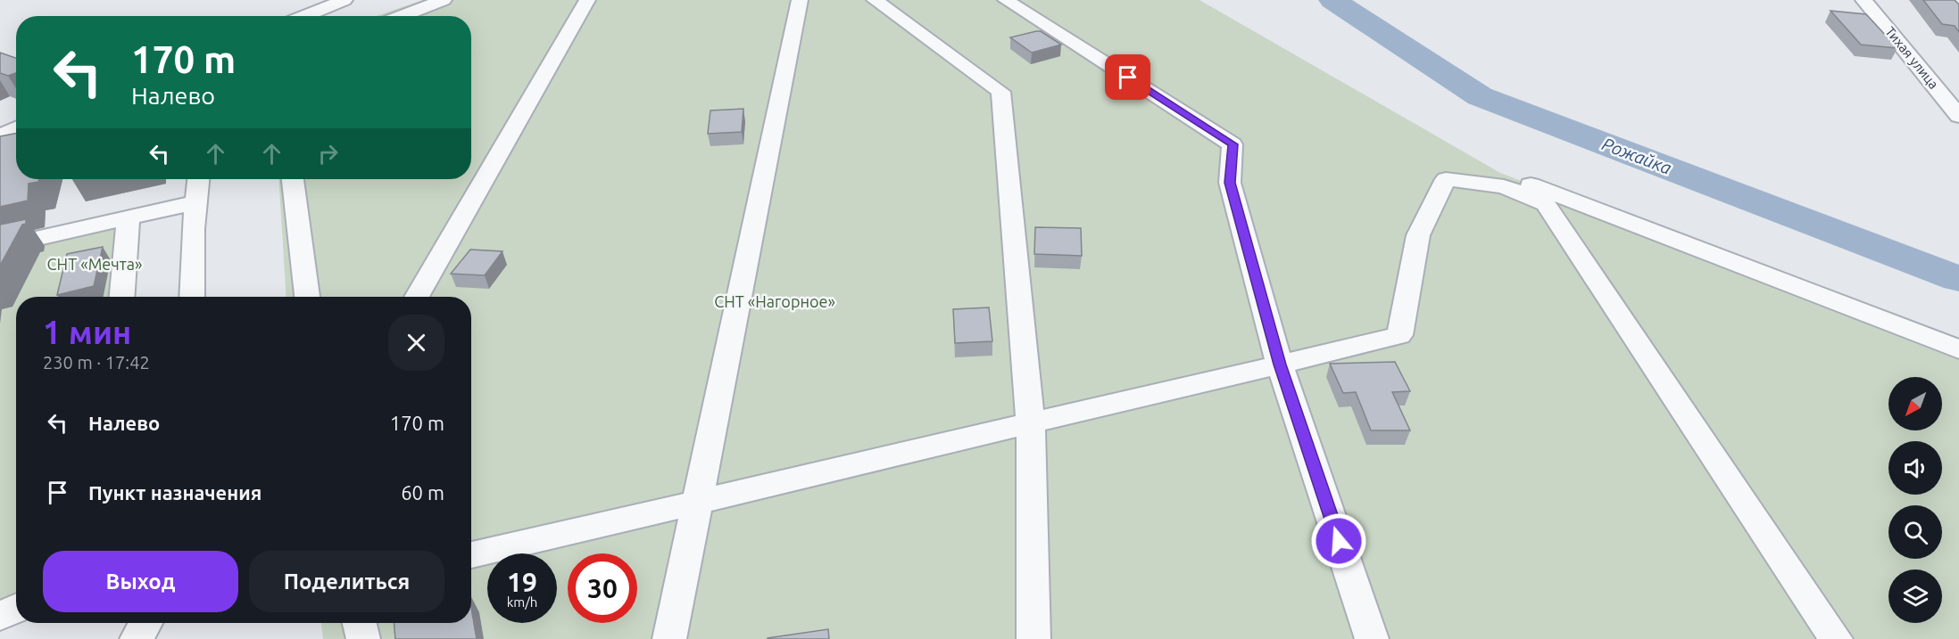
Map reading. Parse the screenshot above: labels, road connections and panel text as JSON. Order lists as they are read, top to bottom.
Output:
{
  "streets": {
    "street": ["Тихая улица"]
  },
  "water": ["Рожайка"],
  "parks": ["СНТ «Мечта»", "СНТ «Нагорное»"],
  "north": "bottom left",
  "page": {
    "turn": ["170 m", "Налево"],
    "heading": ["1 мин", "230 m · 17:42"],
    "list": [
      {
        "name": "Налево",
        "value": "170 m"
      },
      {
        "name": "Пункт назначения",
        "value": "60 m"
      }
    ],
    "buttons": ["Выход", "Поделиться"],
    "speed": "19 km/h",
    "limit": "30"
  }
}
